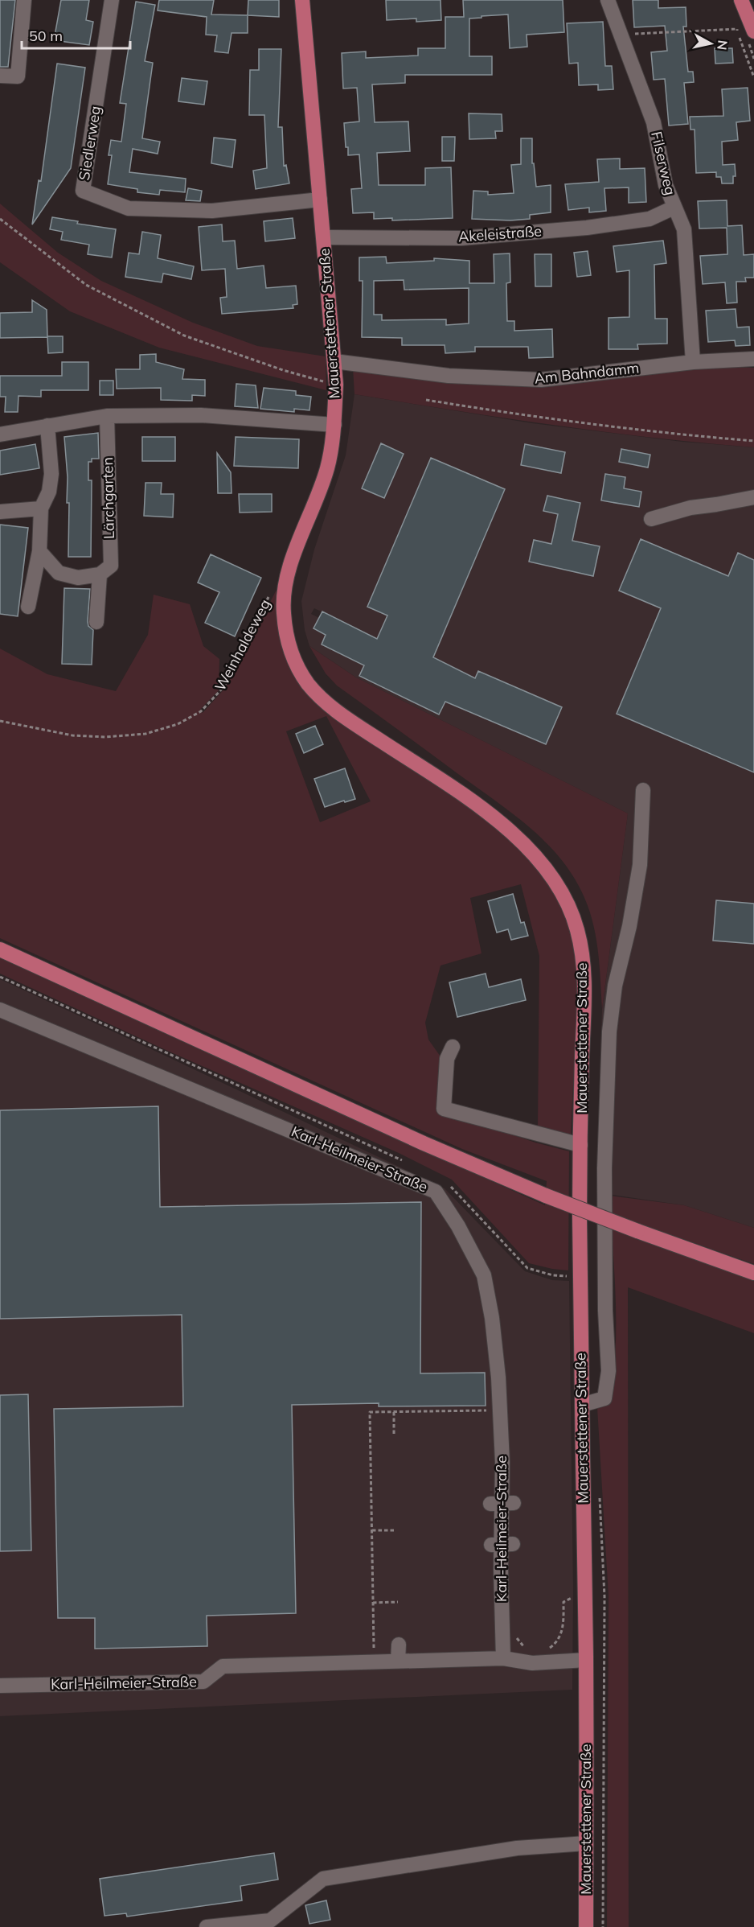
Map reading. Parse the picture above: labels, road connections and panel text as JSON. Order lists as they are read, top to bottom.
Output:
{
  "streets": {
    "main road": ["Mauerstettener Straße"],
    "street": [
      "Siedlerweg",
      "Filserweg",
      "Akeleistraße",
      "Am Bahndamm",
      "Lärchgarten",
      "Karl-Heilmeier-Straße"
    ],
    "path": ["Weinhaldeweg"]
  },
  "crossings": [
    ["Siedlerweg", "Mauerstettener Straße"],
    ["Filserweg", "Akeleistraße"],
    ["Filserweg", "Am Bahndamm"],
    ["Akeleistraße", "Mauerstettener Straße"],
    ["Mauerstettener Straße", "Am Bahndamm"],
    ["Mauerstettener Straße", "Weinhaldeweg"],
    ["Mauerstettener Straße", "Karl-Heilmeier-Straße"]
  ],
  "scale_bar": "50 m",
  "north": "right"
}
